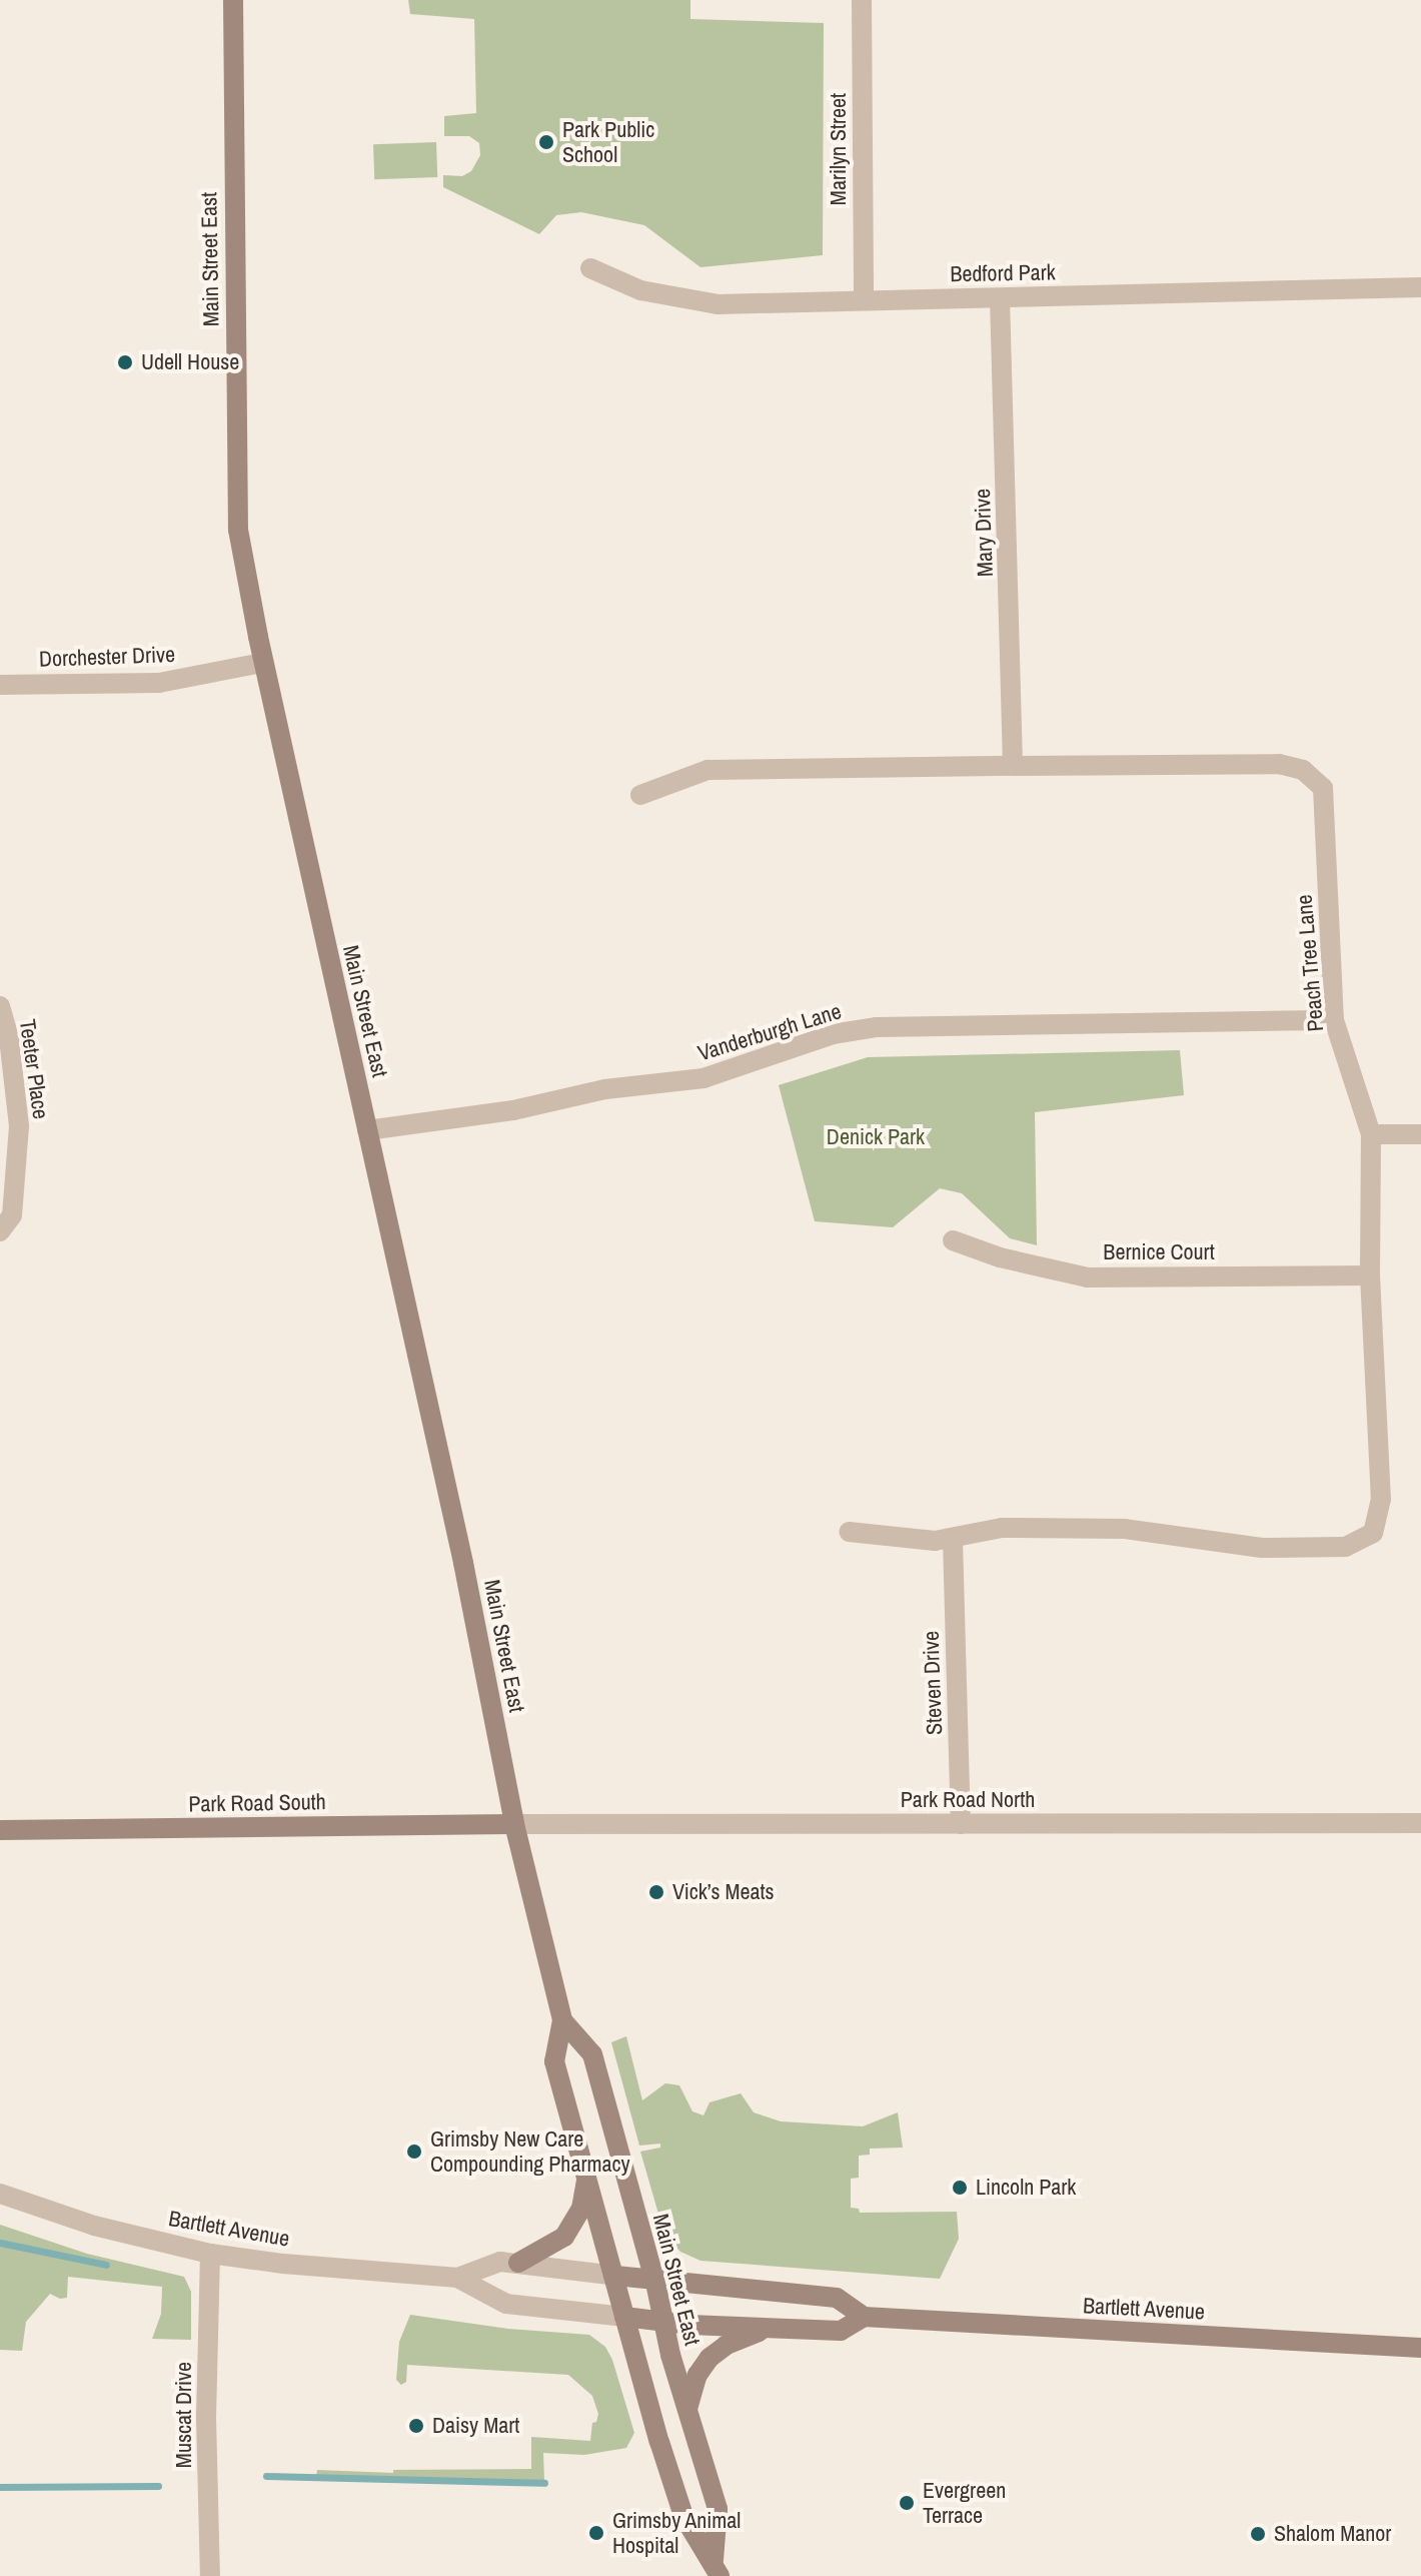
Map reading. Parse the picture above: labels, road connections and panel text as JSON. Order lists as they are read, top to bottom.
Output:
{
  "streets": {
    "main road": ["Main Street East", "Park Road South", "Bartlett Avenue"],
    "street": [
      "Marilyn Street",
      "Bedford Park",
      "Mary Drive",
      "Dorchester Drive",
      "Peach Tree Lane",
      "Vanderburgh Lane",
      "Teeter Place",
      "Bernice Court",
      "Steven Drive",
      "Park Road North",
      "Muscat Drive"
    ]
  },
  "crossings": [
    ["Marilyn Street", "Bedford Park"],
    ["Main Street East", "Dorchester Drive"],
    ["Main Street East", "Vanderburgh Lane"],
    ["Main Street East", "Park Road North"],
    ["Main Street East", "Park Road South"],
    ["Main Street East", "Bartlett Avenue"],
    ["Bedford Park", "Mary Drive"],
    ["Mary Drive", "Peach Tree Lane"],
    ["Peach Tree Lane", "Vanderburgh Lane"],
    ["Peach Tree Lane", "Bernice Court"],
    ["Peach Tree Lane", "Steven Drive"],
    ["Steven Drive", "Park Road North"],
    ["Park Road North", "Park Road South"],
    ["Bartlett Avenue", "Muscat Drive"]
  ],
  "parks": ["Denick Park"],
  "places": [
    "Park Public School",
    "Udell House",
    "Vick’s Meats",
    "Grimsby New Care Compounding Pharmacy",
    "Lincoln Park",
    "Daisy Mart",
    "Evergreen Terrace",
    "Grimsby Animal Hospital",
    "Shalom Manor"
  ]
}
